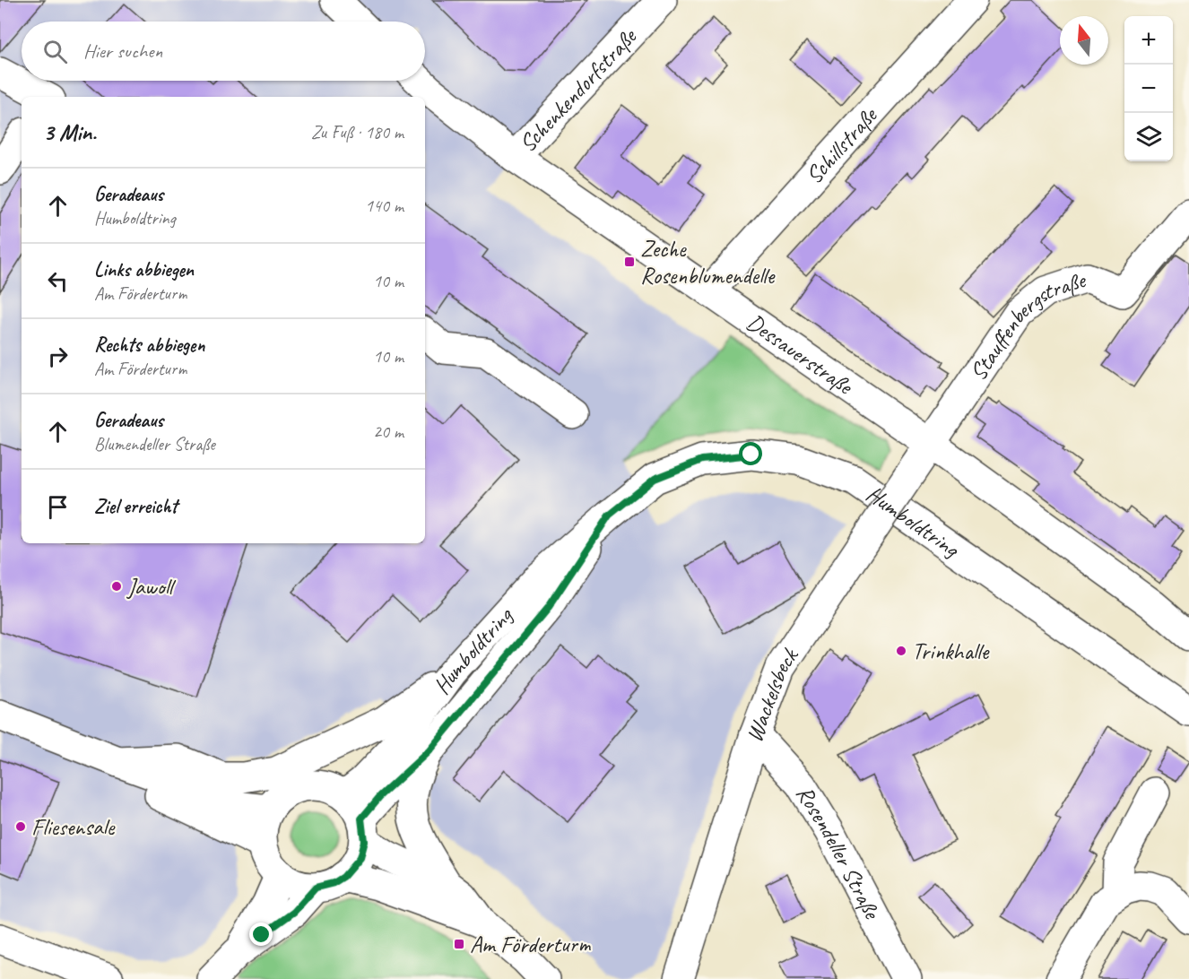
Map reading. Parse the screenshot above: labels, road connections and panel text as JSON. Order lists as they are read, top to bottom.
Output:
{
  "streets": {
    "street": [
      "Schenkendorfstraße",
      "Schillstraße",
      "Stauffenbergstraße",
      "Dessauerstraße",
      "Humboldtring",
      "Wackelsbeck",
      "Rosendeller Straße"
    ]
  },
  "crossings": [
    ["Schenkendorfstraße", "Dessauerstraße"],
    ["Schillstraße", "Dessauerstraße"],
    ["Stauffenbergstraße", "Dessauerstraße"],
    ["Stauffenbergstraße", "Wackelsbeck"],
    ["Dessauerstraße", "Wackelsbeck"],
    ["Wackelsbeck", "Rosendeller Straße"]
  ],
  "places": {
    "transit": ["Zeche Rosenblumendelle", "Am Förderturm"],
    "other": ["Jawoll", "Trinkhalle", "Fliesensale"]
  },
  "north": "top",
  "page": {
    "map_buttons": ["+", "−"],
    "search": "Hier suchen",
    "heading": ["3 Min.", "Zu Fuß · 180 m"],
    "list": [
      ["Geradeaus", "Humboldtring", "140 m"],
      ["Links abbiegen", "Am Förderturm", "10 m"],
      ["Rechts abbiegen", "Am Förderturm", "10 m"],
      ["Geradeaus", "Blumendeller Straße", "20 m"],
      "Ziel erreicht"
    ]
  }
}
